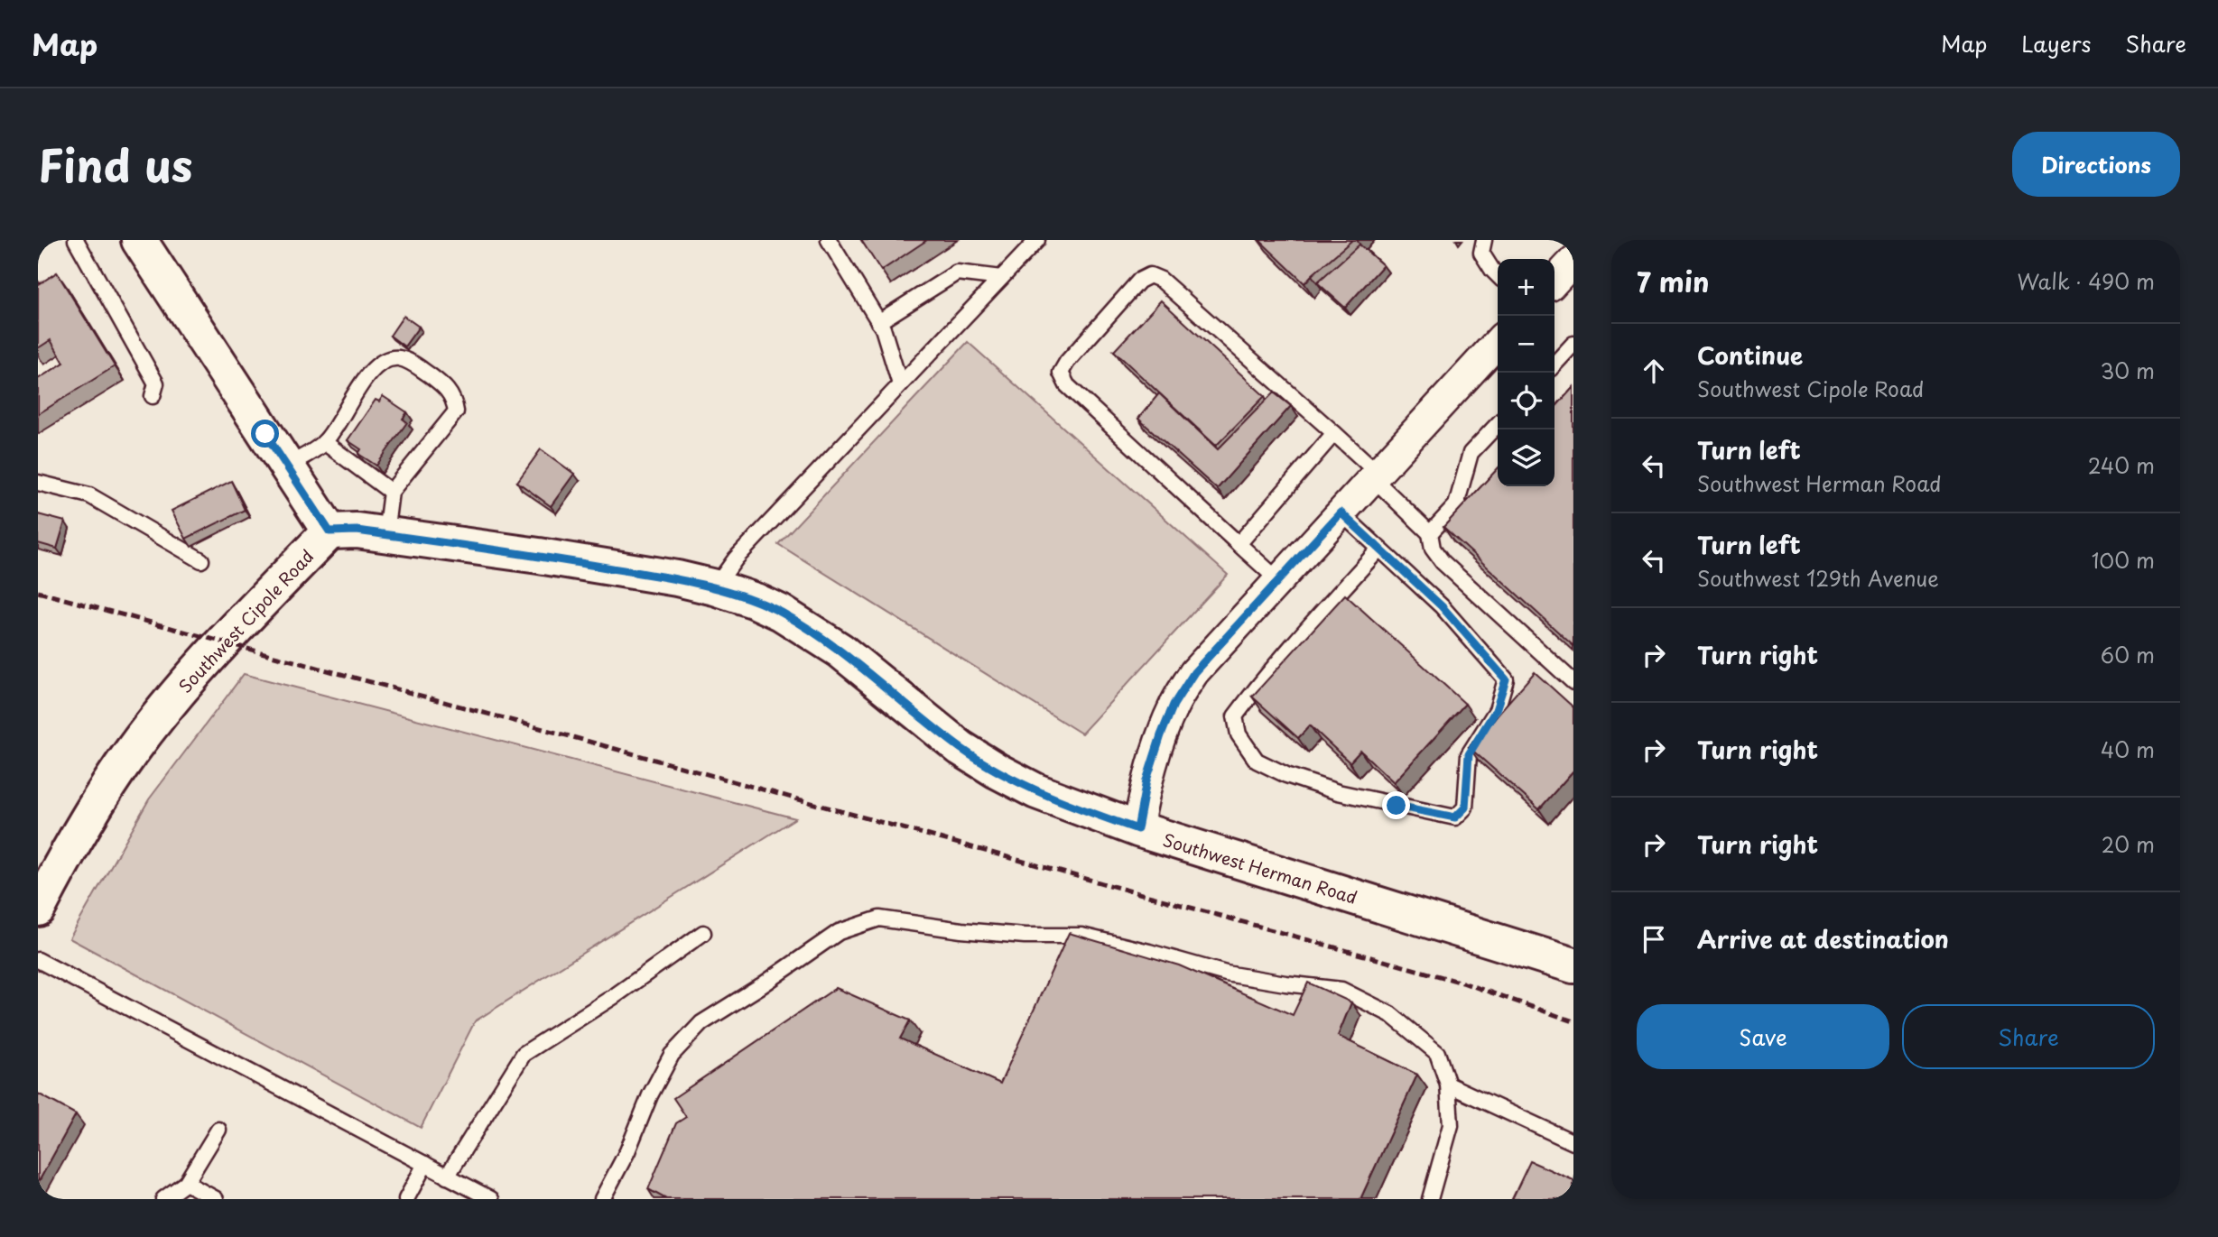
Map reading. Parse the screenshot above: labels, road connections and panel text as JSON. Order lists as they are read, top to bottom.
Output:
{
  "streets": {
    "street": ["Southwest Cipole Road", "Southwest Herman Road"]
  },
  "crossings": [
    ["Southwest Cipole Road", "Southwest Herman Road"]
  ],
  "page": {
    "header": "Map",
    "nav": ["Map", "Layers", "Share"],
    "title": "Find us",
    "buttons": [
      "Directions",
      ["Save", "Share"]
    ],
    "heading": ["7 min", "Walk · 490 m"],
    "map_buttons": ["+", "−"],
    "list": [
      ["Continue", "Southwest Cipole Road", "30 m"],
      ["Turn left", "Southwest Herman Road", "240 m"],
      ["Turn left", "Southwest 129th Avenue", "100 m"],
      ["Turn right", "60 m"],
      ["Turn right", "40 m"],
      ["Turn right", "20 m"],
      "Arrive at destination"
    ]
  }
}
